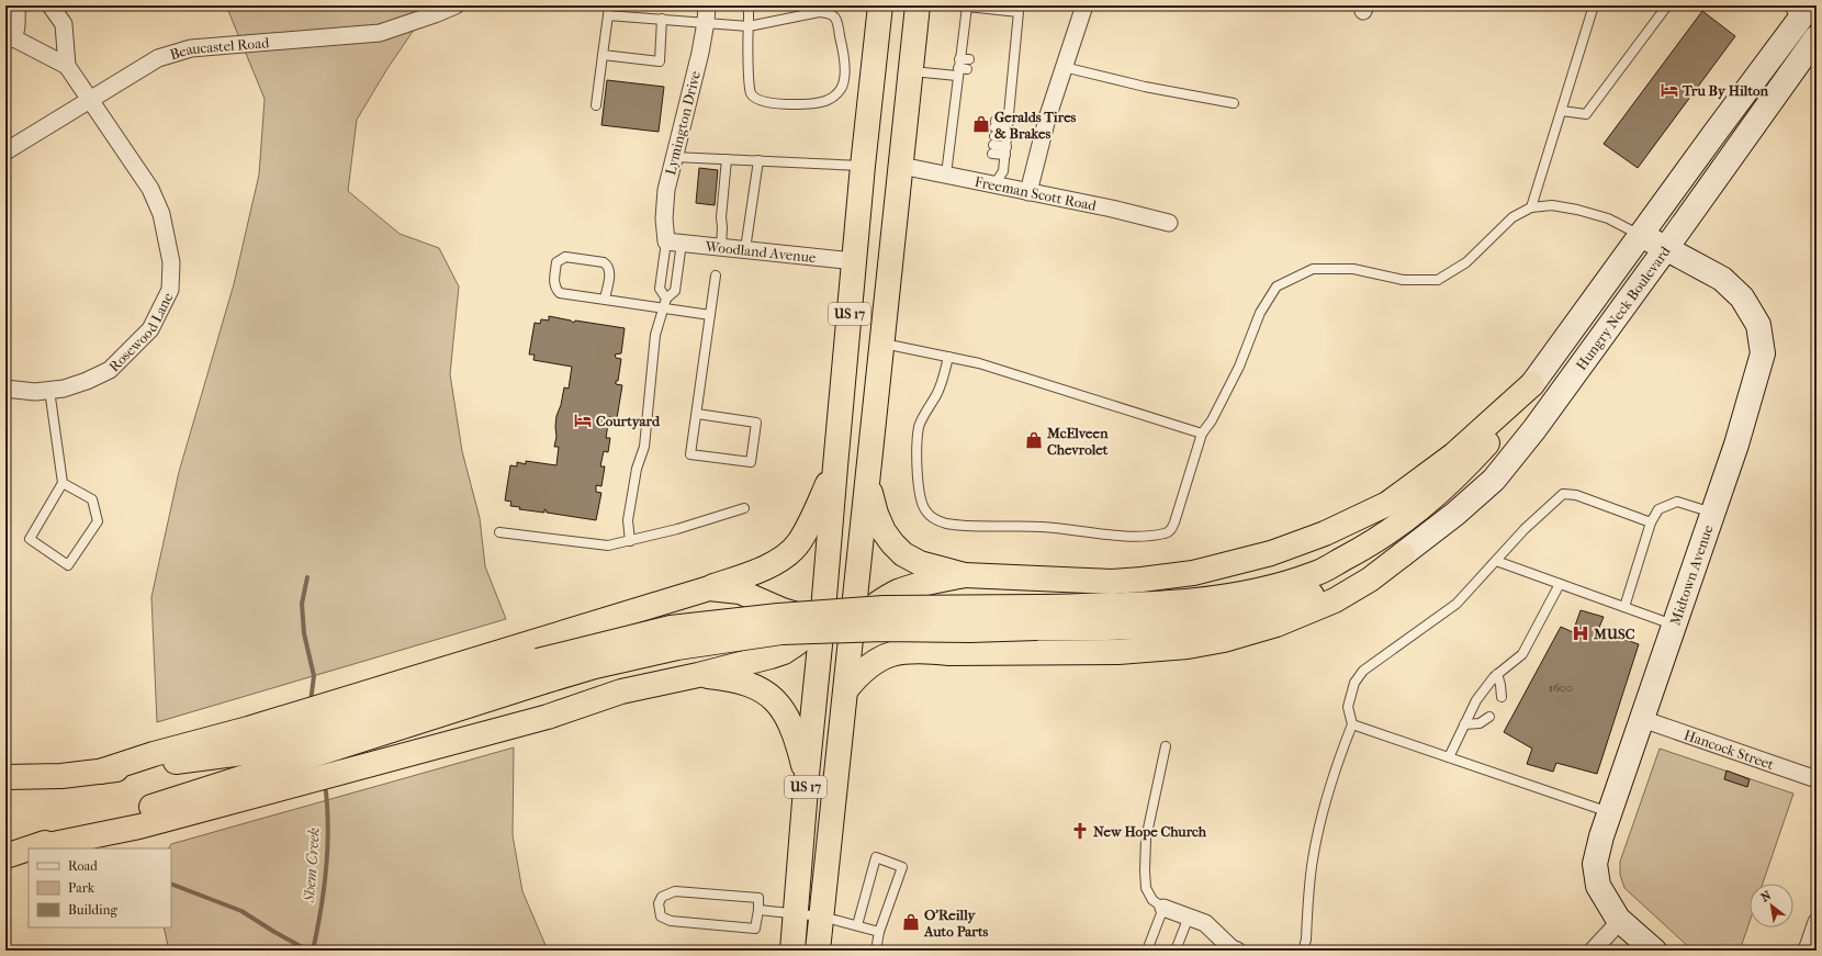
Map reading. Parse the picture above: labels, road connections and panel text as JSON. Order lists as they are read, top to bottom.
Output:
{
  "streets": {
    "highway": ["US 17"],
    "main road": ["Hungry Neck Boulevard", "Midtown Avenue"],
    "street": [
      "Beaucastel Road",
      "Lymington Drive",
      "Freeman Scott Road",
      "Woodland Avenue",
      "Rosewood Lane",
      "Hancock Street"
    ]
  },
  "crossings": [
    ["Beaucastel Road", "Rosewood Lane"],
    ["Lymington Drive", "Woodland Avenue"],
    ["Freeman Scott Road", "US 17"],
    ["Woodland Avenue", "US 17"],
    ["Hungry Neck Boulevard", "Midtown Avenue"],
    ["Midtown Avenue", "Hancock Street"]
  ],
  "water": ["Shem Creek"],
  "places": {
    "hotel": ["Tru By Hilton", "Courtyard"],
    "shop": ["Geralds Tires & Brakes", "McElveen Chevrolet", "O'Reilly Auto Parts"],
    "hospital": ["MUSC"],
    "church": ["New Hope Church"]
  },
  "house_numbers": ["1600"],
  "legend": ["Road", "Park", "Building"],
  "north": "top left"
}
